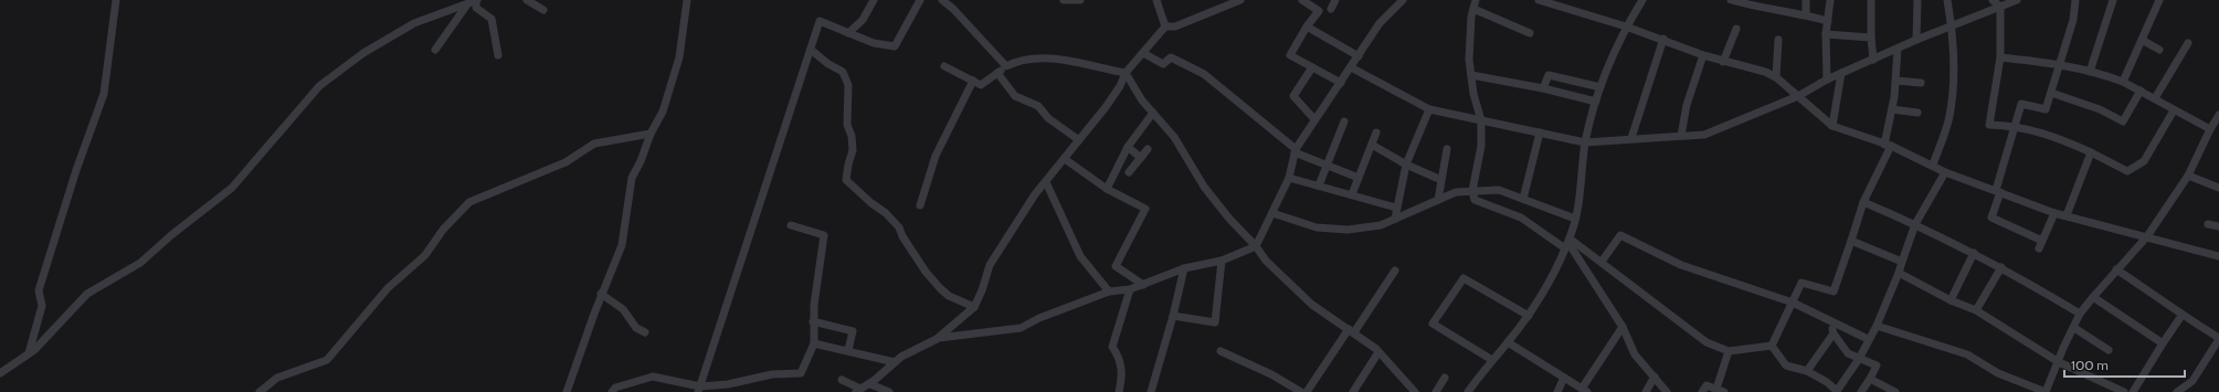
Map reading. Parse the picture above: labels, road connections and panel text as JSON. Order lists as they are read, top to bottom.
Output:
{
  "scale_bar": "100 m"
}
